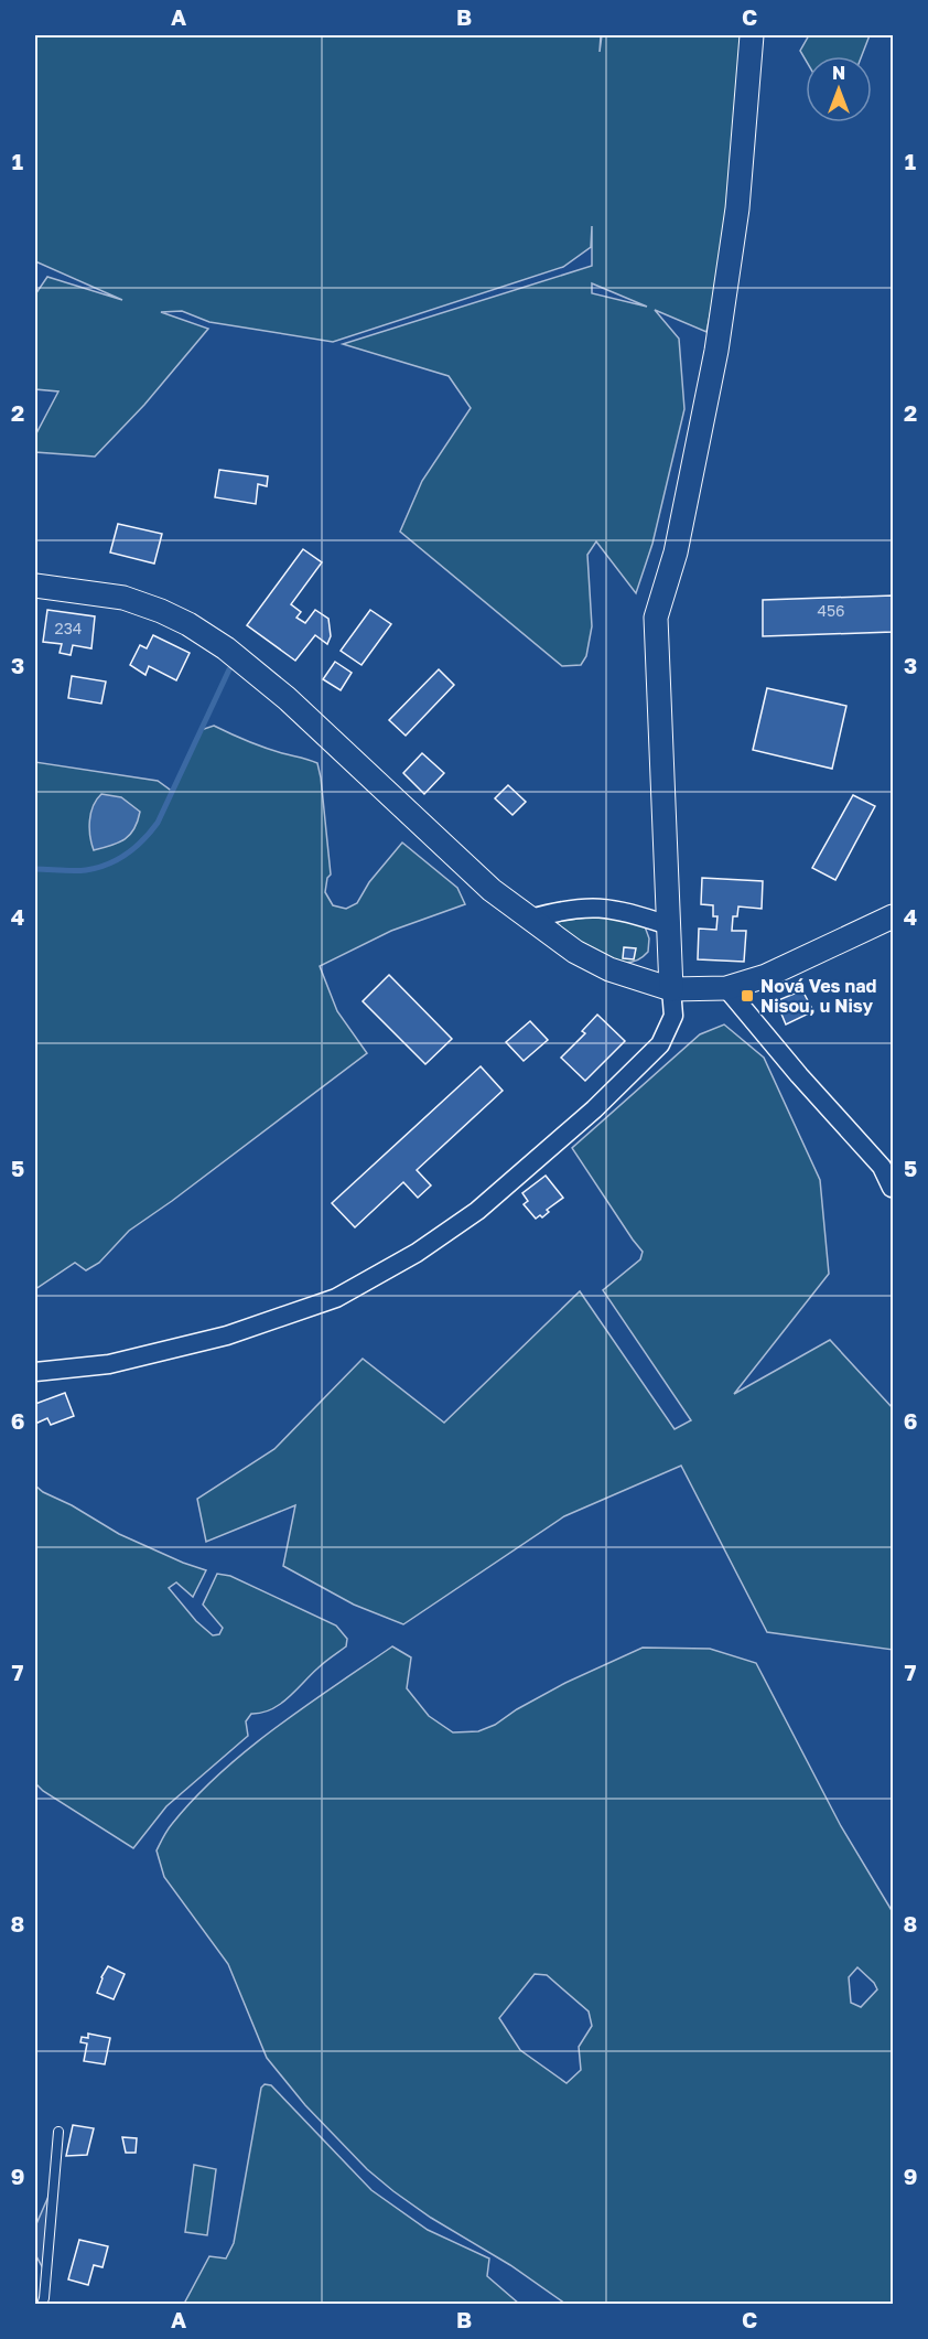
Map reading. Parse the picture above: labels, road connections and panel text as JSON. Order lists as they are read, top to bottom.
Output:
{
  "places": {
    "transit": ["Nová Ves nad Nisou, u Nisy"]
  },
  "house_numbers": ["456", "234"],
  "north": "top",
  "grid": {
    "columns": ["A", "B", "C"],
    "rows": [
      "1",
      "2",
      "3",
      "4",
      "5",
      "6",
      "7",
      "8",
      "9"
    ]
  }
}
